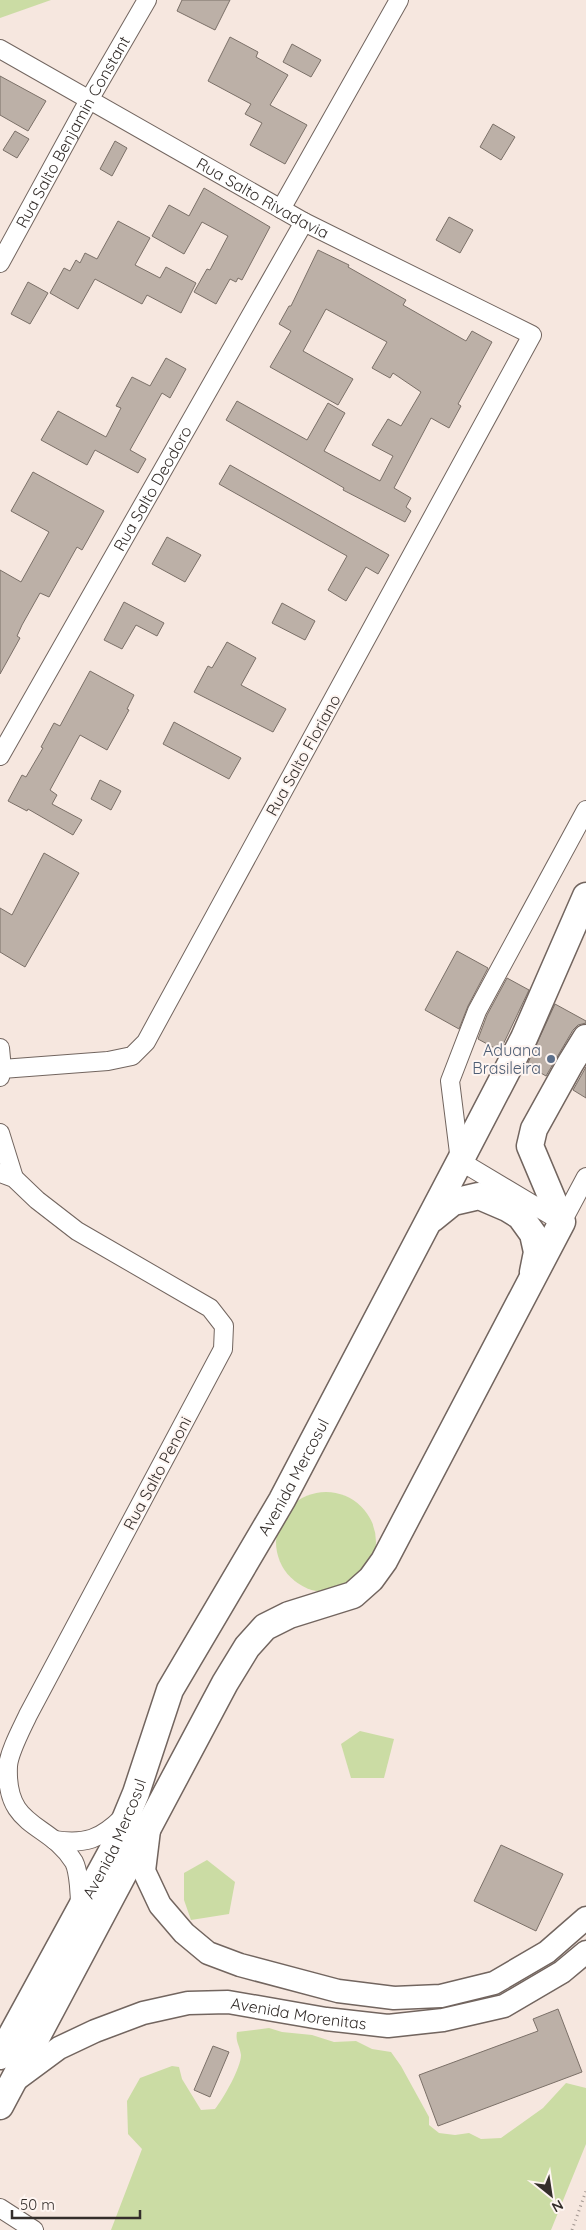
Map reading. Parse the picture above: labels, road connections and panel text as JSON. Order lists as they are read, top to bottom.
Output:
{
  "streets": {
    "highway": ["Avenida Mercosul"],
    "main road": ["Avenida Morenitas"],
    "street": [
      "Rua Salto Benjamin Constant",
      "Rua Salto Rivadavia",
      "Rua Salto Deodoro",
      "Rua Salto Floriano",
      "Rua Salto Penoni"
    ]
  },
  "crossings": [
    ["Rua Salto Benjamin Constant", "Rua Salto Rivadavia"],
    ["Rua Salto Rivadavia", "Rua Salto Deodoro"],
    ["Rua Salto Rivadavia", "Rua Salto Floriano"],
    ["Rua Salto Penoni", "Avenida Mercosul"],
    ["Rua Salto Penoni", "Avenida Morenitas"],
    ["Avenida Mercosul", "Avenida Morenitas"]
  ],
  "places": ["Aduana Brasileira"],
  "scale_bar": "50 m",
  "north": "bottom right"
}
